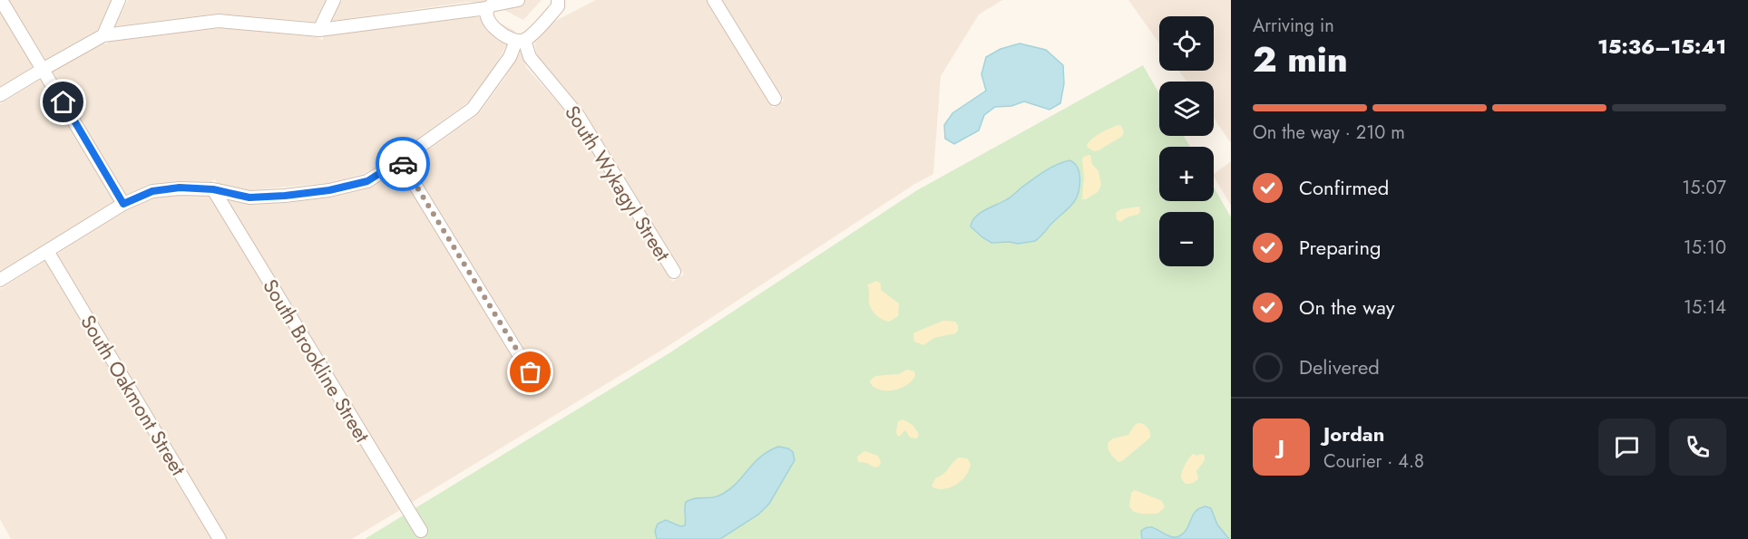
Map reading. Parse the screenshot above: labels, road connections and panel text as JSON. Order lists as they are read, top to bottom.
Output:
{
  "streets": {
    "street": ["South Wykagyl Street", "South Brookline Street", "South Oakmont Street"]
  },
  "page": {
    "heading": ["2 min", "Arriving in", "15:36–15:41"],
    "panel": ["Jordan", "Courier · 4.8"],
    "map_buttons": ["+", "−"],
    "bar": "On the way · 210 m",
    "list": [
      ["Confirmed", "15:07"],
      ["Preparing", "15:10"],
      ["On the way", "15:14"],
      "Delivered"
    ],
    "round": "J"
  }
}
